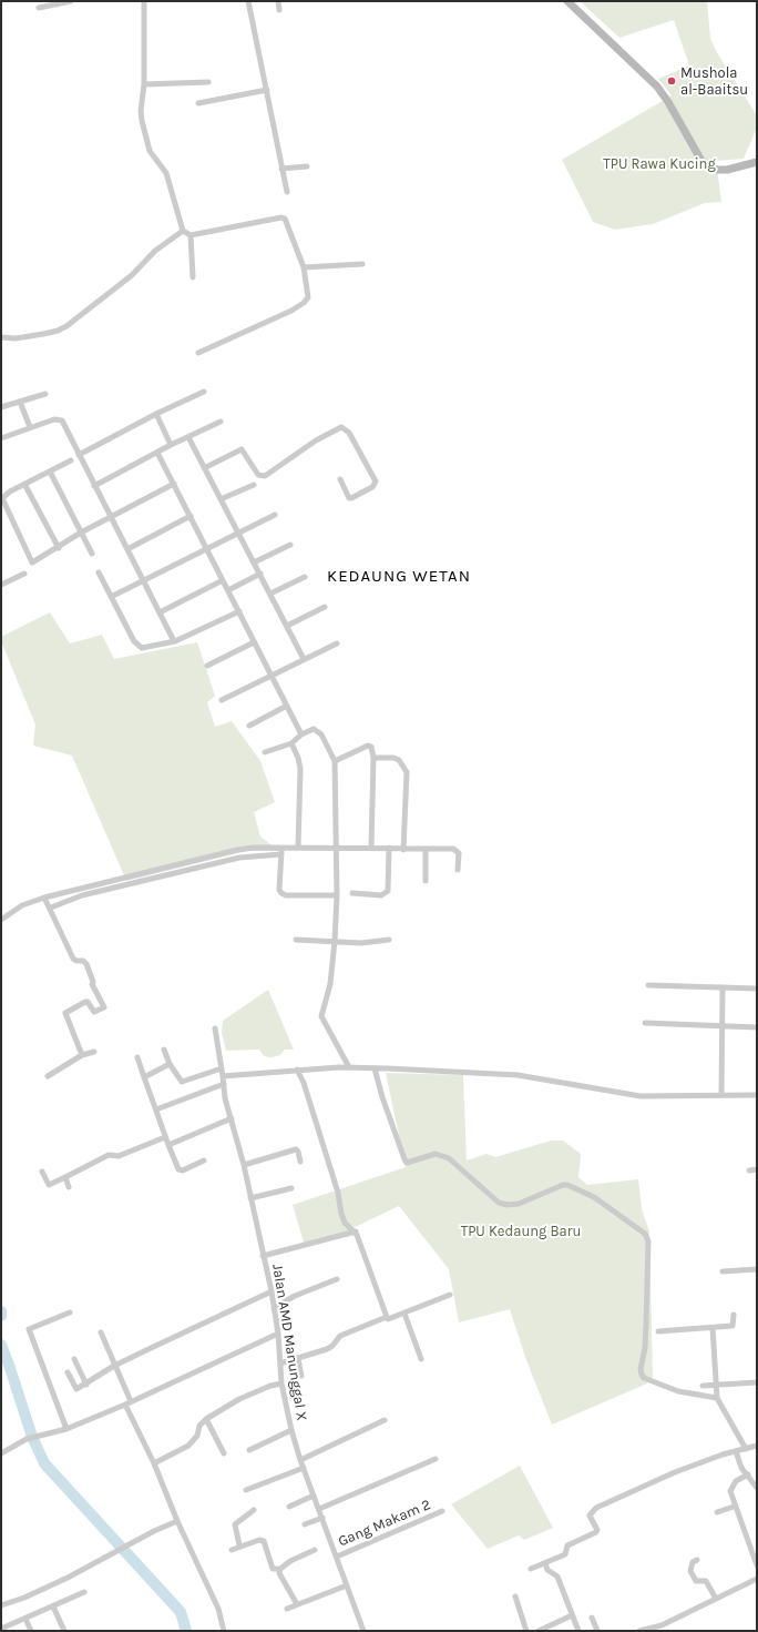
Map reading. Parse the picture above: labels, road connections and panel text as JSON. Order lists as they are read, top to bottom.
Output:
{
  "streets": {
    "street": ["Jalan AMD Manunggal X", "Gang Makam 2"]
  },
  "crossings": [
    ["Jalan AMD Manunggal X", "Gang Makam 2"]
  ],
  "districts": ["KEDAUNG WETAN"],
  "parks": ["TPU Rawa Kucing", "TPU Kedaung Baru"],
  "places": ["Mushola al-Baaitsu"]
}
